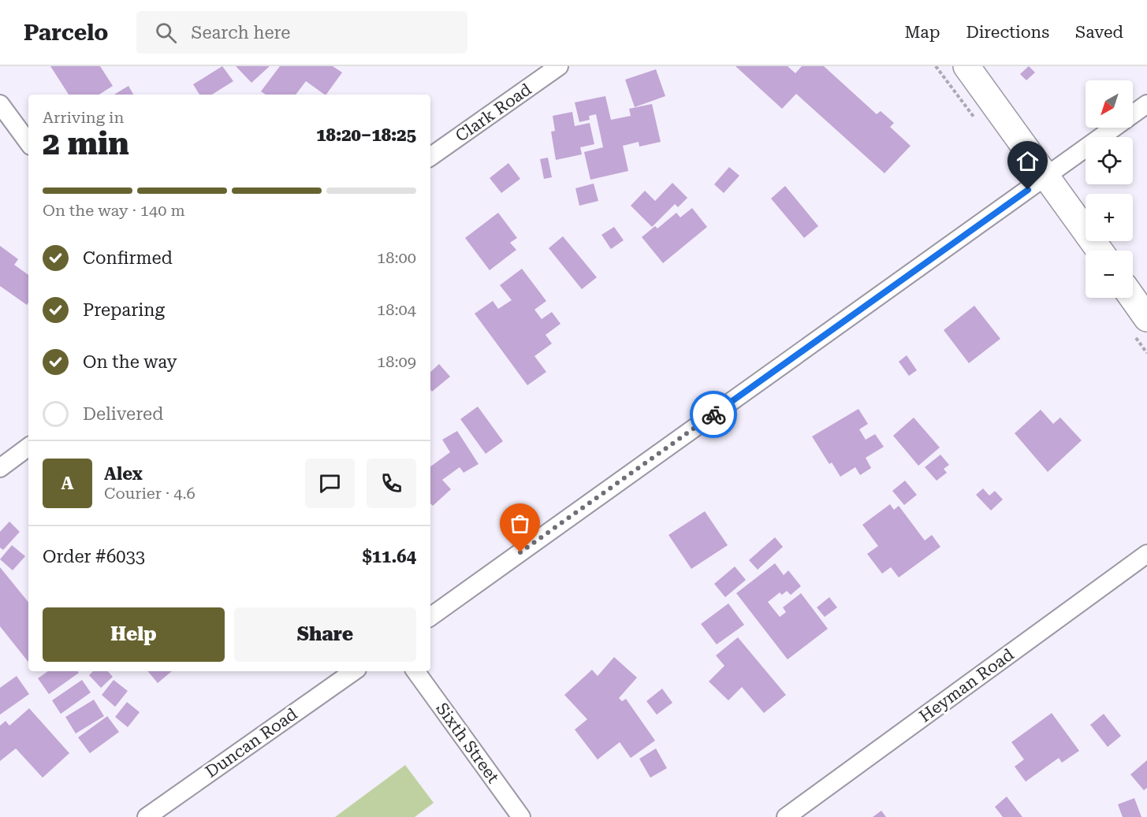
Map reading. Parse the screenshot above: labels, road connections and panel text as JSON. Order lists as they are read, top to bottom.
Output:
{
  "streets": {
    "street": [
      "Clark Road",
      "Heyman Road",
      "Duncan Road",
      "Sixth Street"
    ]
  },
  "north": "bottom left",
  "page": {
    "header": "Parcelo",
    "search": "Search here",
    "nav": ["Map", "Directions", "Saved"],
    "map_buttons": ["+", "−"],
    "heading": ["2 min", "Arriving in", "18:20–18:25"],
    "panel": [
      "Alex",
      "Courier · 4.6",
      "Order #6033",
      "$11.64"
    ],
    "bar": "On the way · 140 m",
    "list": [
      ["Confirmed", "18:00"],
      ["Preparing", "18:04"],
      ["On the way", "18:09"],
      "Delivered"
    ],
    "round": "A",
    "buttons": ["Help", "Share"]
  }
}
